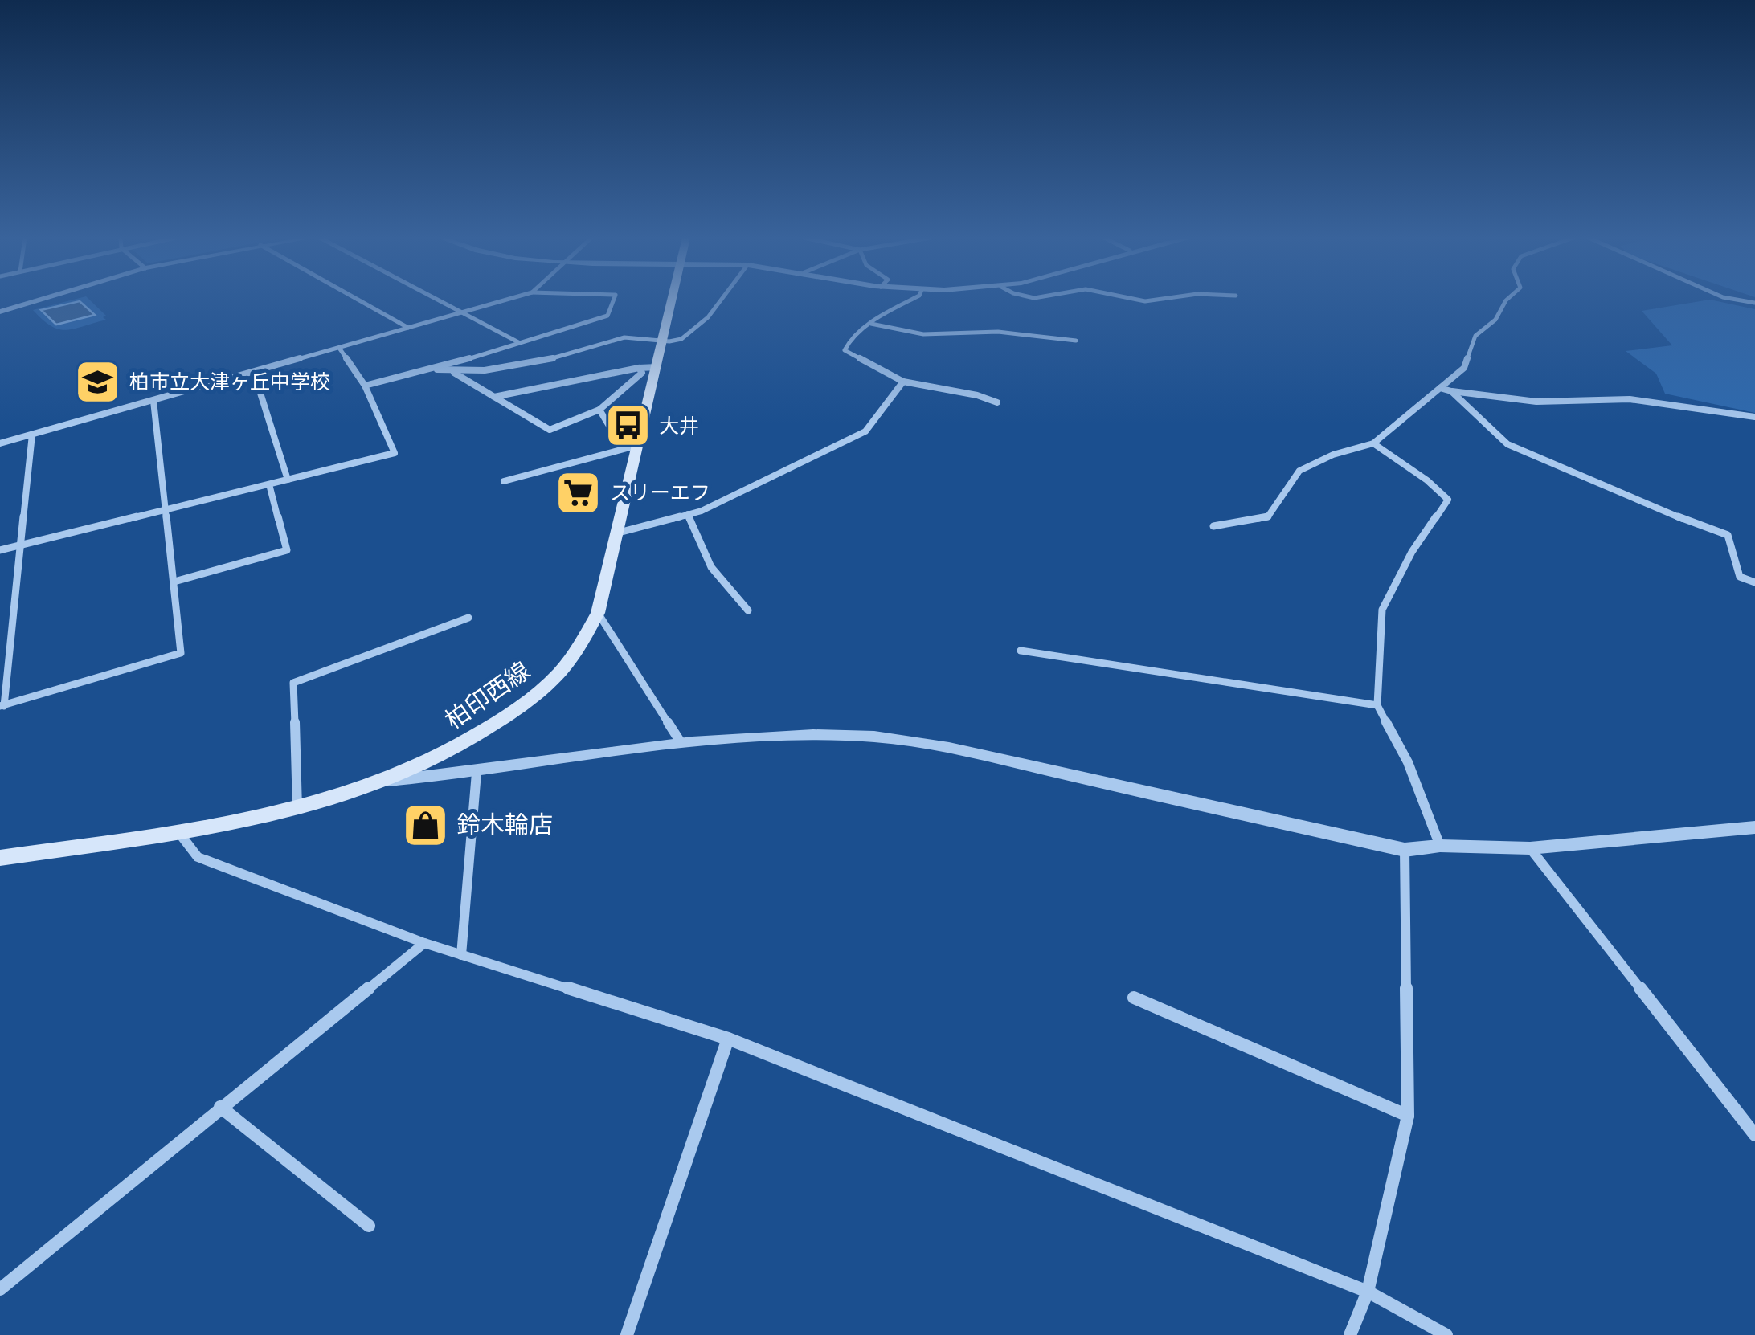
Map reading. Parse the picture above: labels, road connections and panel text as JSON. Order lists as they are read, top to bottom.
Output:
{
  "streets": {
    "main road": ["柏印西線"]
  },
  "places": {
    "school or university": ["柏市立大津ヶ丘中学校"],
    "bus stop": ["大井"],
    "supermarket": ["スリーエフ"],
    "shop": ["鈴木輪店"]
  }
}
